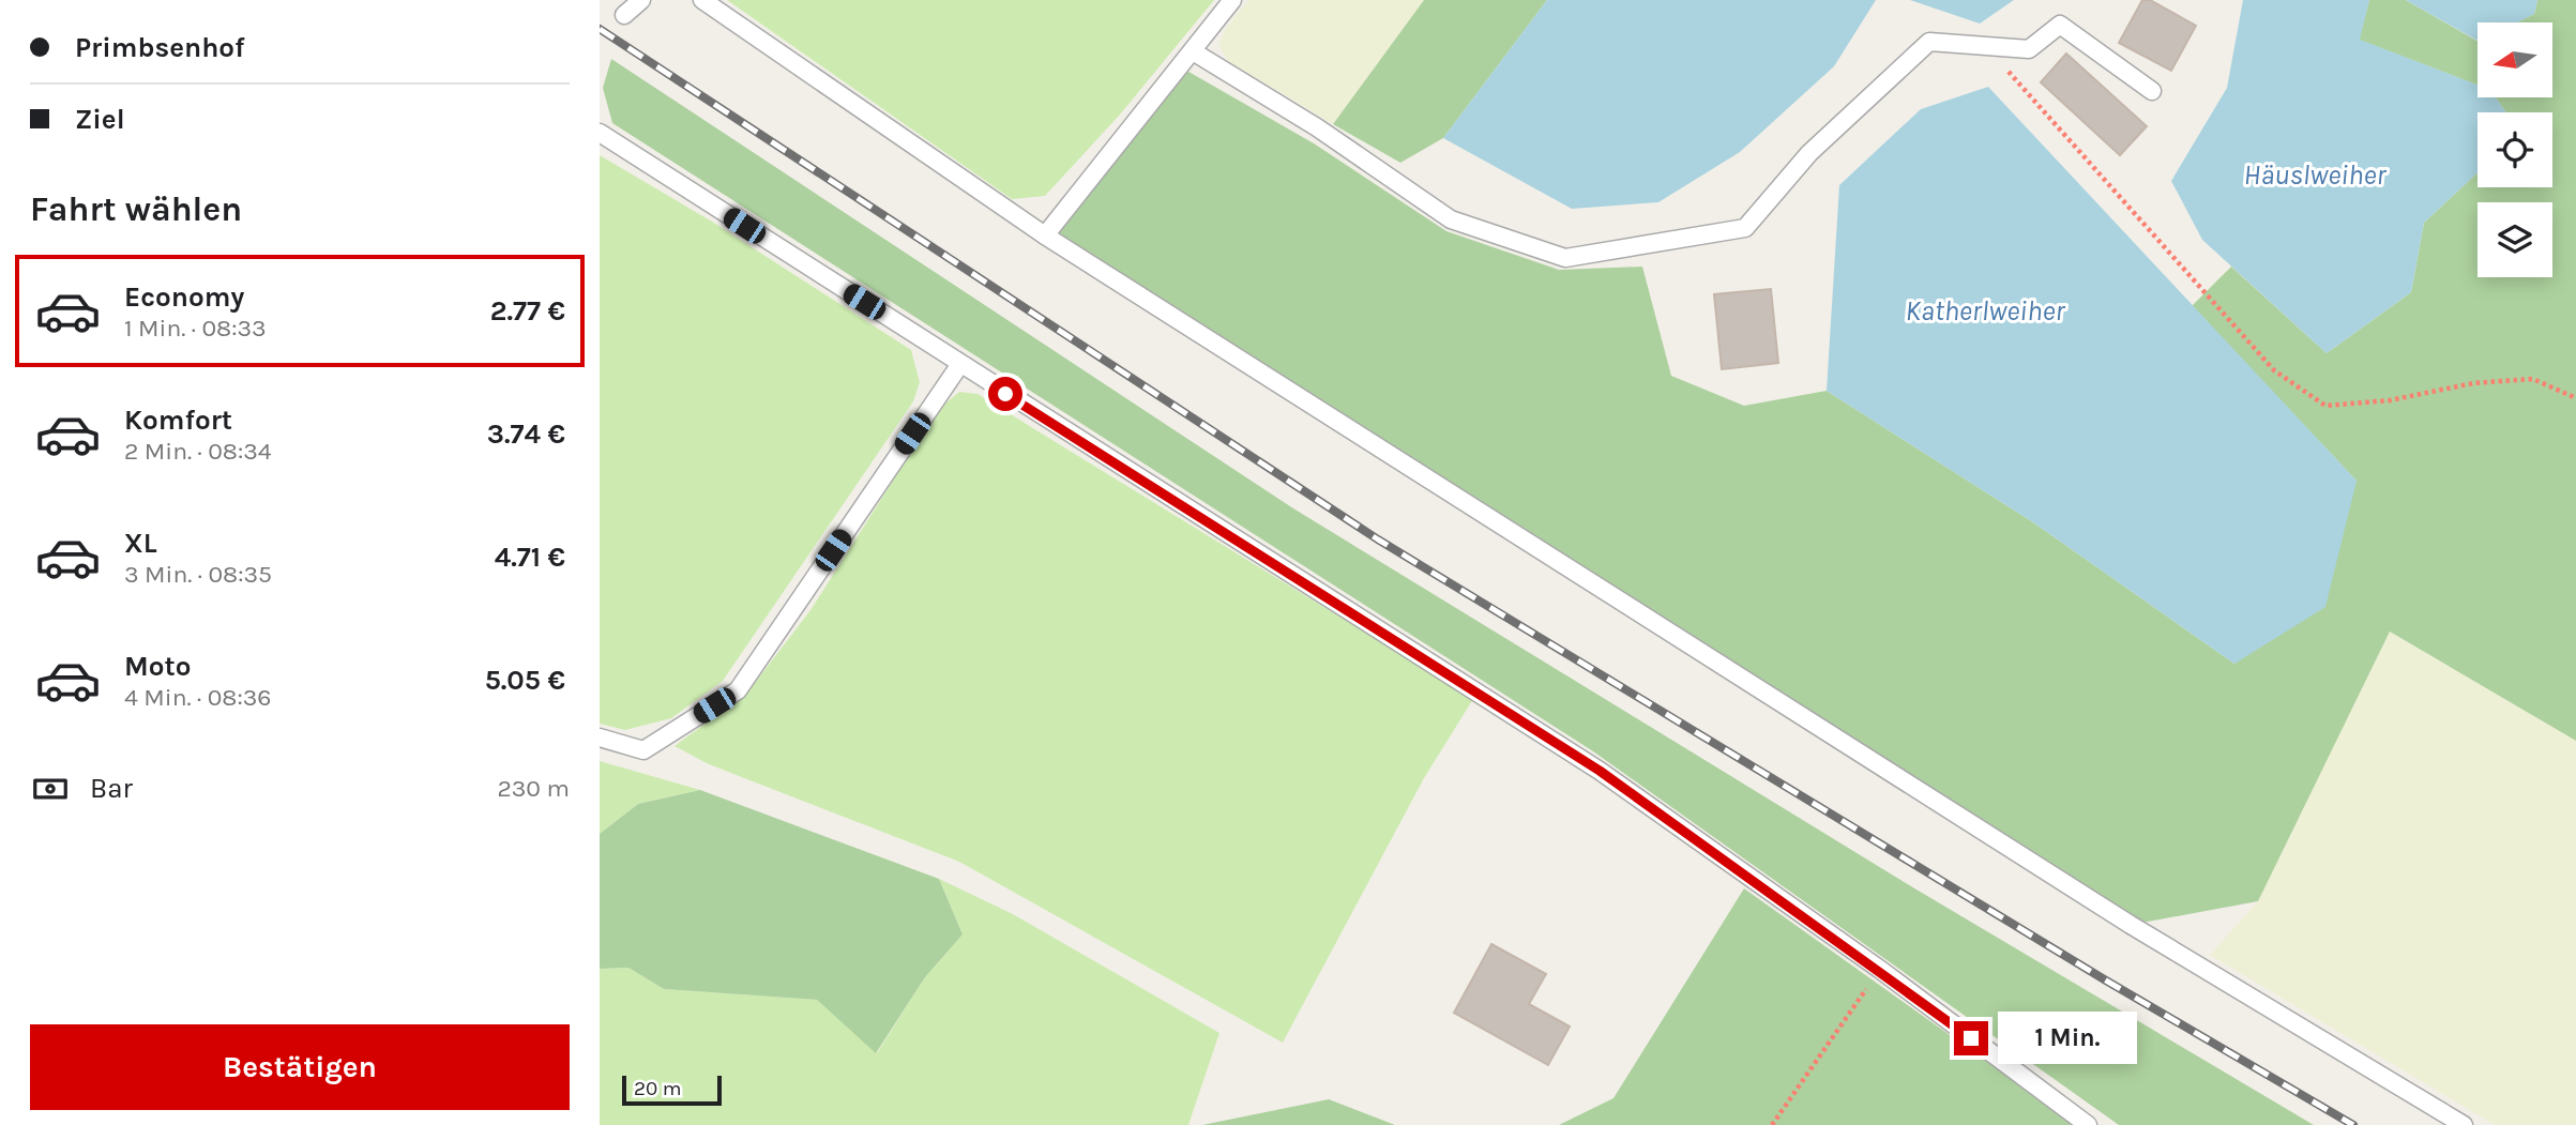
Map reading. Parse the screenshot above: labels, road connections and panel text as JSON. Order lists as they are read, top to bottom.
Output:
{
  "water": ["Häuslweiher", "Katherlweiher"],
  "scale_bar": "20 m",
  "north": "left",
  "page": {
    "banner": ["Primbsenhof", "Ziel"],
    "heading": "Fahrt wählen",
    "list": [
      {
        "name": "Economy",
        "note": "1 Min. · 08:33",
        "value": "2.77 €"
      },
      {
        "name": "Komfort",
        "note": "2 Min. · 08:34",
        "value": "3.74 €"
      },
      {
        "name": "XL",
        "note": "3 Min. · 08:35",
        "value": "4.71 €"
      },
      {
        "name": "Moto",
        "note": "4 Min. · 08:36",
        "value": "5.05 €"
      }
    ],
    "pay": ["Bar", "230 m"],
    "buttons": "Bestätigen",
    "bubble": "1 Min.",
    "scale": "20 m"
  }
}
